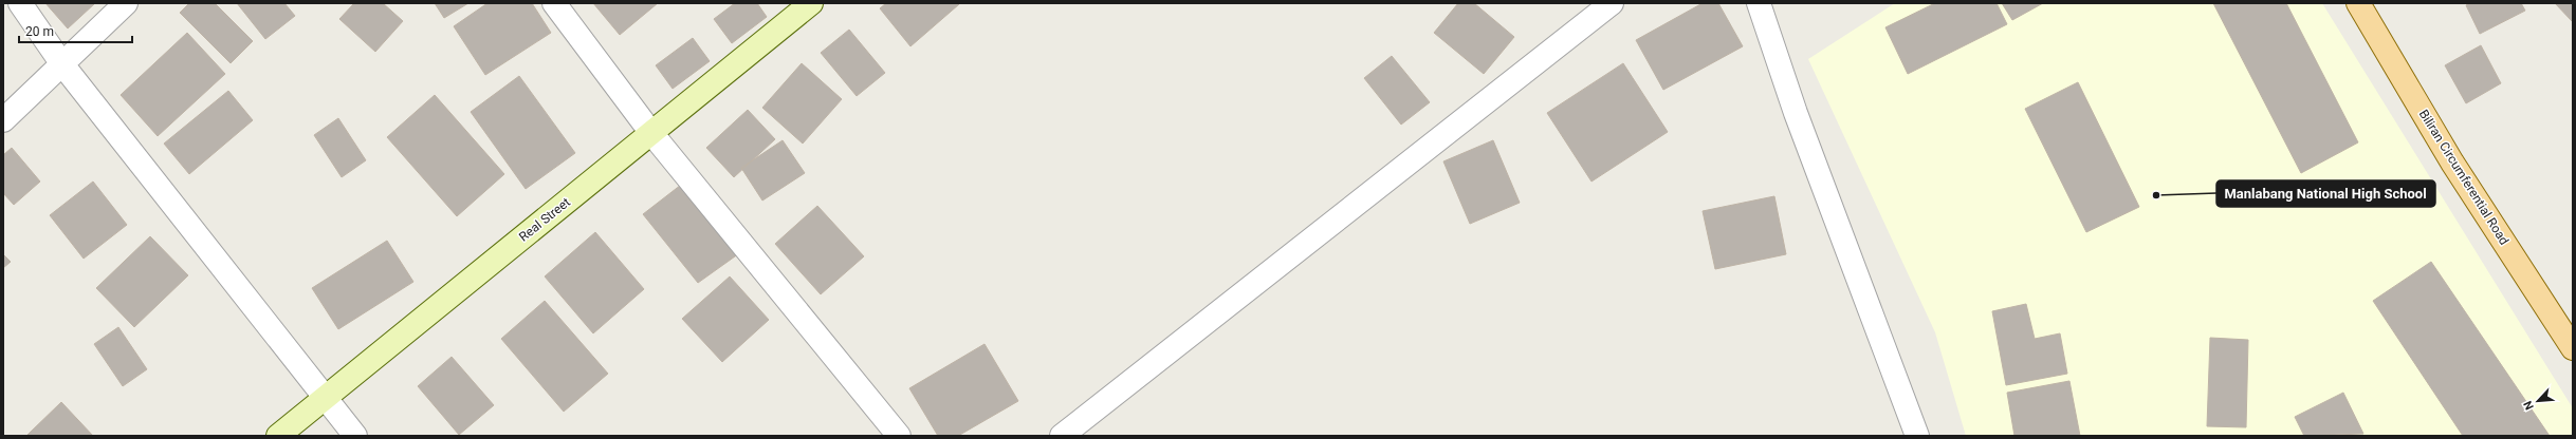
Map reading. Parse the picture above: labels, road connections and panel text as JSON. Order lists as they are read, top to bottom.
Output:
{
  "streets": {
    "main road": ["Biliran Circumferential Road"],
    "street": ["Real Street"]
  },
  "places": ["Manlabang National High School"],
  "scale_bar": "20 m",
  "north": "bottom left"
}
